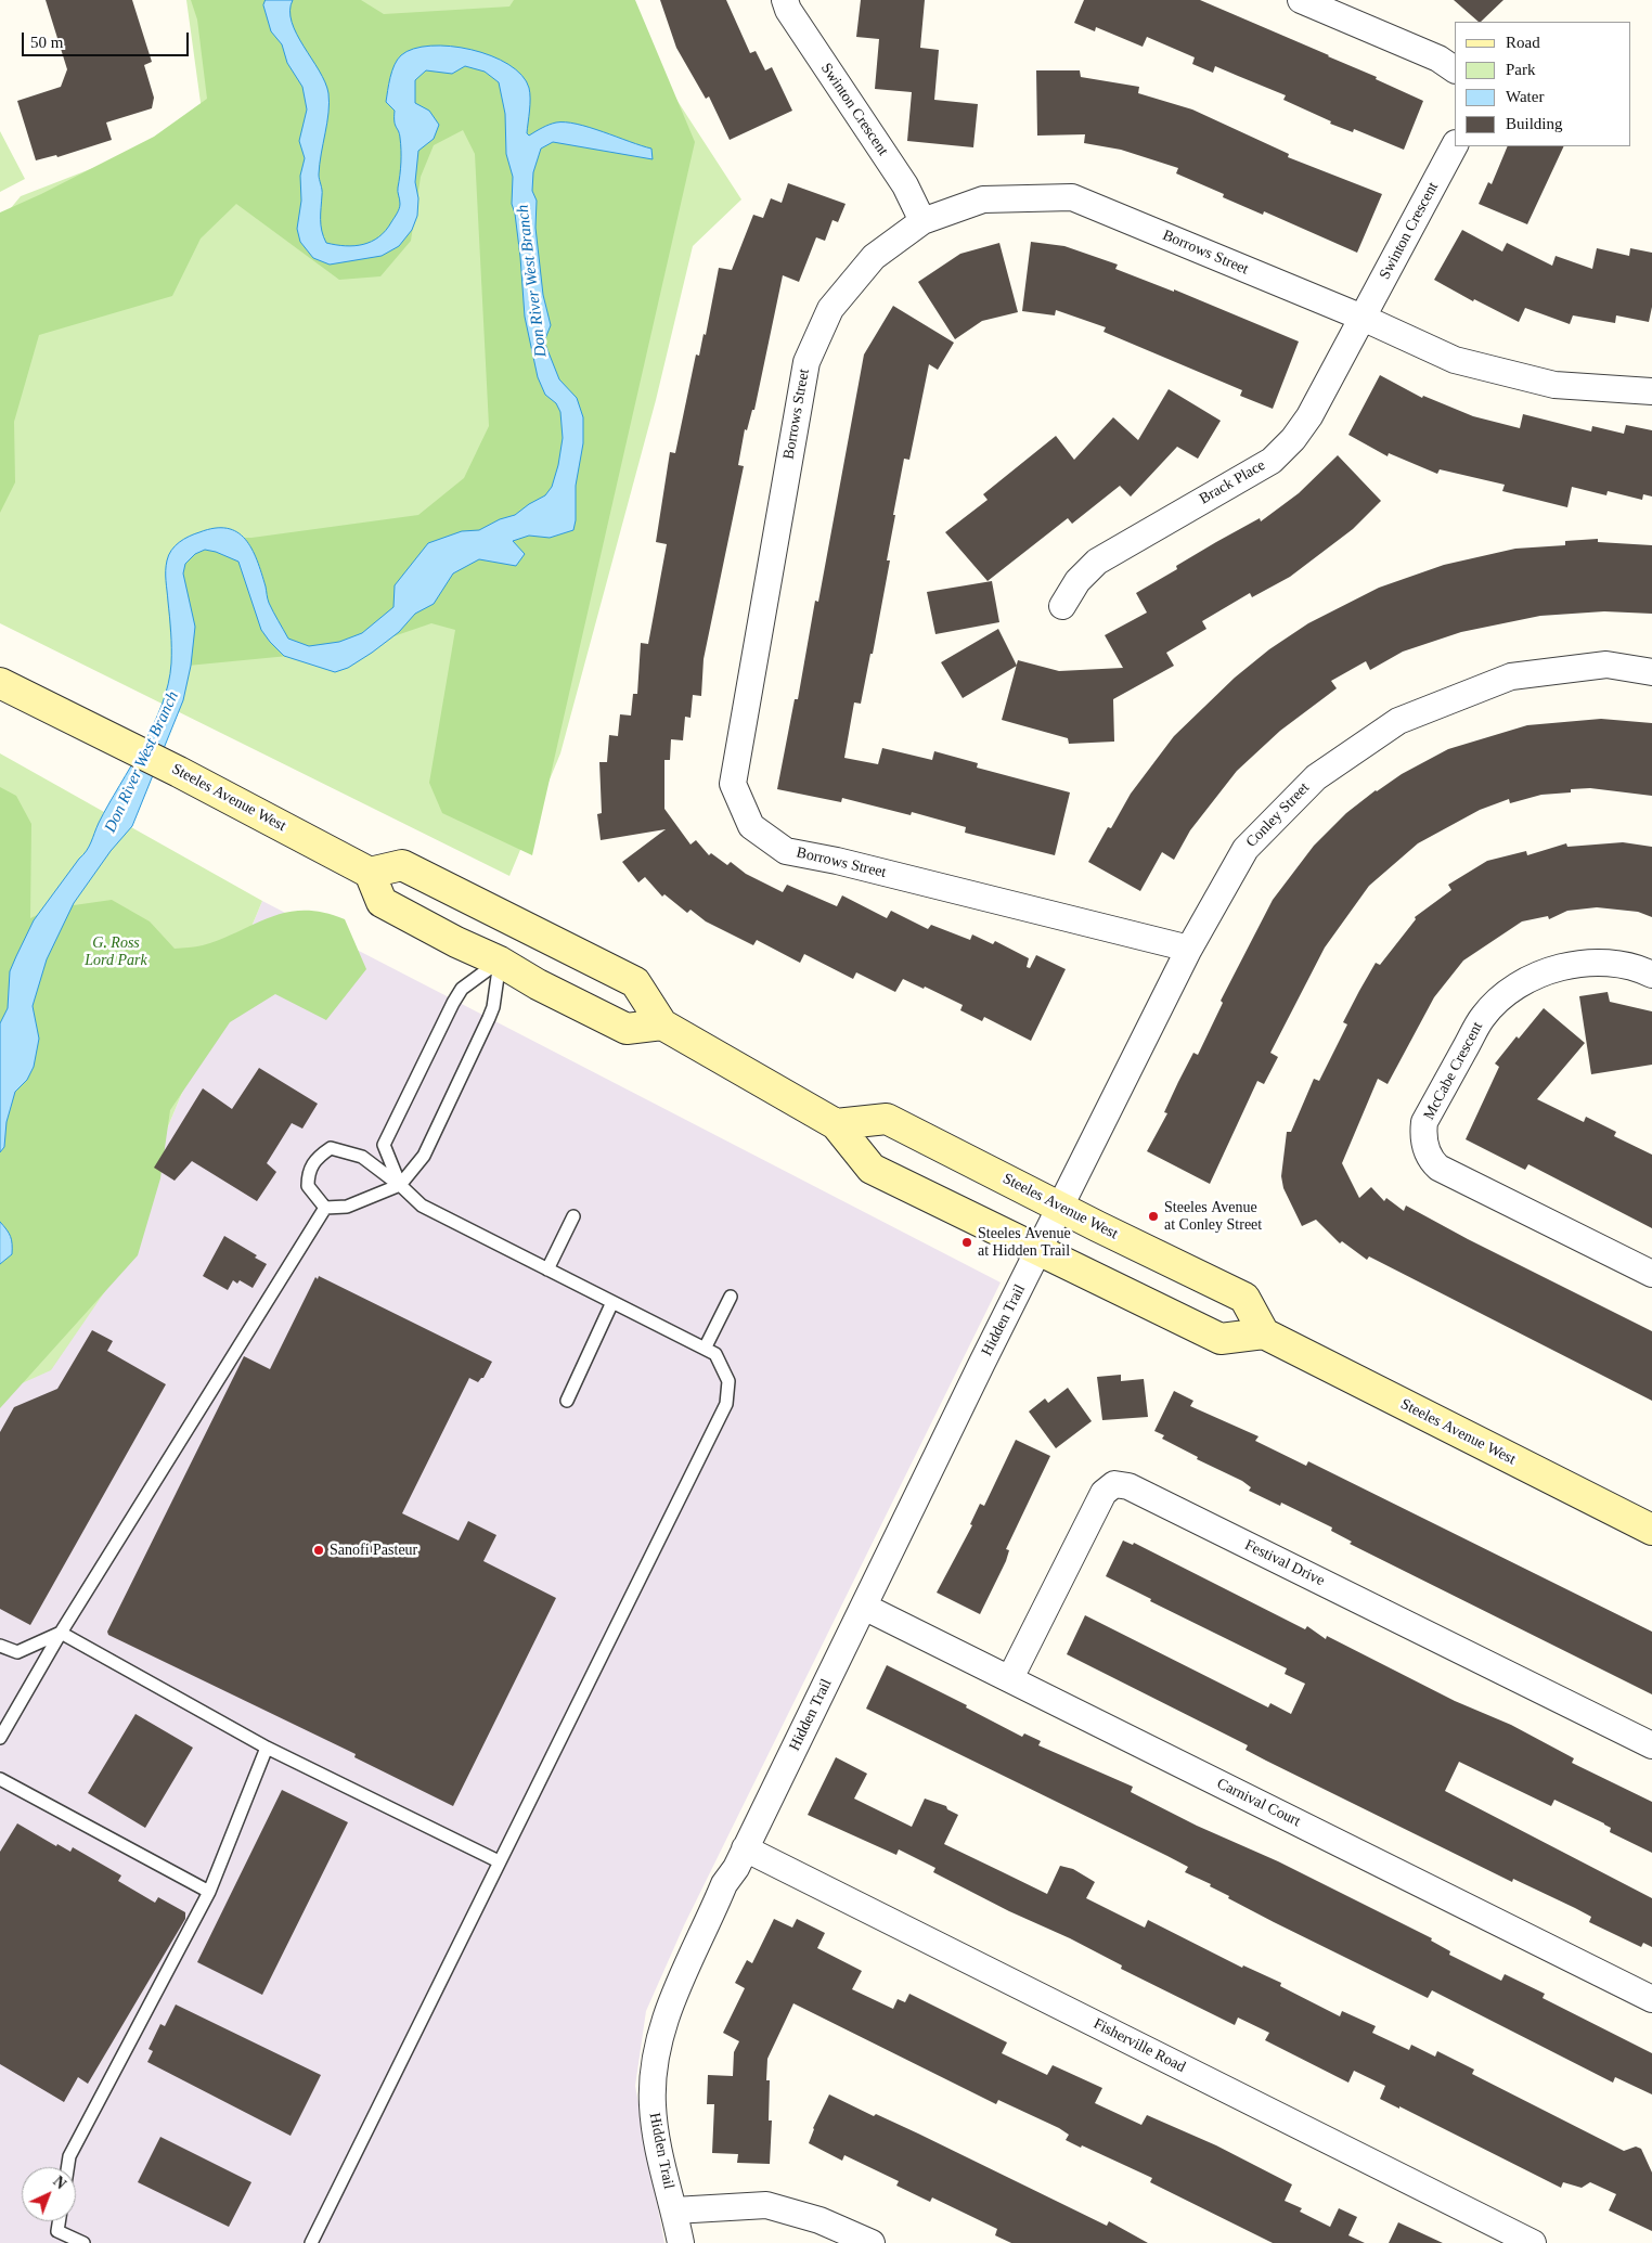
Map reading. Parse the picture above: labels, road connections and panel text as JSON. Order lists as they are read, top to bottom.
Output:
{
  "streets": {
    "main road": ["Steeles Avenue West"],
    "street": [
      "Swinton Crescent",
      "Borrows Street",
      "Brack Place",
      "Conley Street",
      "McCabe Crescent",
      "Hidden Trail",
      "Festival Drive",
      "Carnival Court",
      "Fisherville Road"
    ]
  },
  "crossings": [
    ["Swinton Crescent", "Borrows Street"],
    ["Swinton Crescent", "Brack Place"],
    ["Borrows Street", "Brack Place"],
    ["Borrows Street", "Conley Street"],
    ["Steeles Avenue West", "Conley Street"],
    ["Steeles Avenue West", "Hidden Trail"],
    ["Conley Street", "Hidden Trail"],
    ["Hidden Trail", "Carnival Court"],
    ["Hidden Trail", "Fisherville Road"],
    ["Festival Drive", "Carnival Court"]
  ],
  "water": ["Don River West Branch"],
  "parks": ["G. Ross Lord Park"],
  "places": ["Steeles Avenue at Conley Street", "Steeles Avenue at Hidden Trail", "Sanofi Pasteur"],
  "legend": [
    "Road",
    "Park",
    "Water",
    "Building"
  ],
  "scale_bar": "50 m",
  "north": "top right"
}
